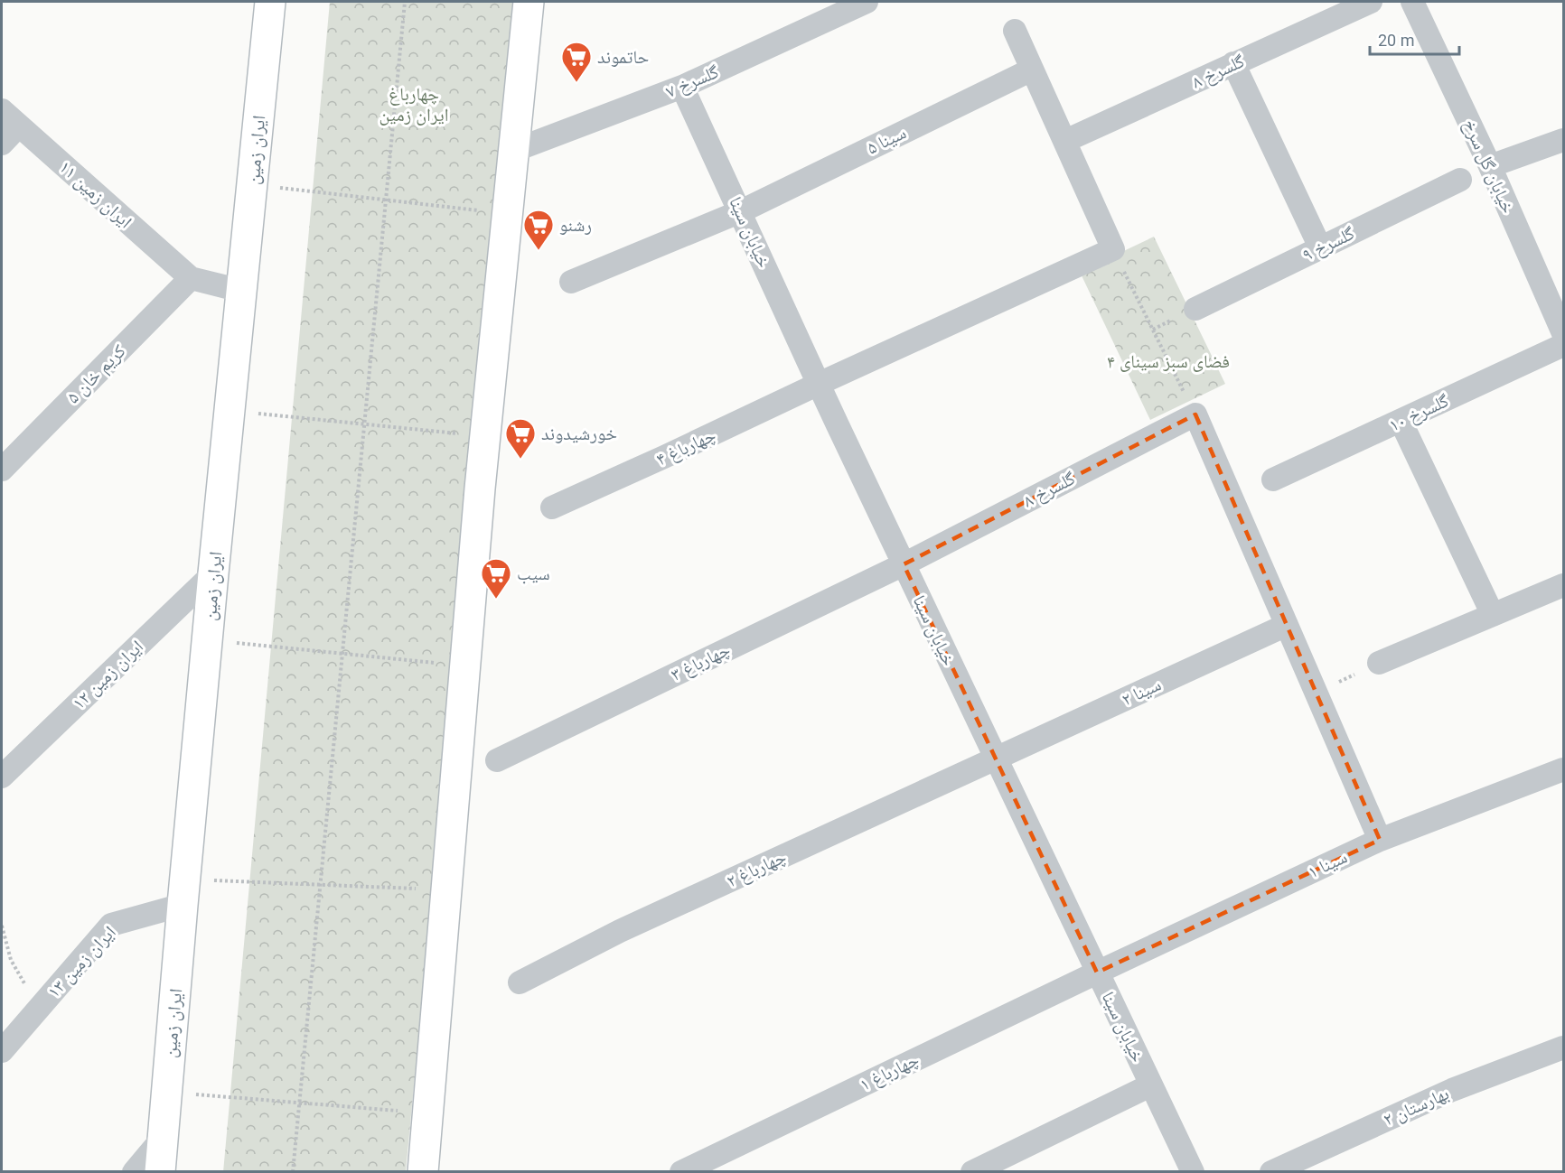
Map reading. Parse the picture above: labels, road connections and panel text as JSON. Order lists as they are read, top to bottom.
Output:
{
  "streets": {
    "main road": ["ایران زمین"],
    "street": [
      "گلسرخ ۸",
      "گلسرخ ۷",
      "سینا ۵",
      "خیابان گل سرخ",
      "ایران زمین ۱۱",
      "خیابان سینا",
      "گلسرخ ۹",
      "کریم خان ۵",
      "گلسرخ ۱۰",
      "چهارباغ ۴",
      "چهارباغ ۳",
      "ایران زمین ۱۲",
      "سینا ۲",
      "سینا ۱",
      "چهارباغ ۲",
      "ایران زمین ۱۳",
      "چهارباغ ۱",
      "بهارستان ۲"
    ]
  },
  "crossings": [
    ["گلسرخ ۸", "خیابان سینا"],
    ["گلسرخ ۸", "چهارباغ ۳"],
    ["گلسرخ ۷", "خیابان سینا"],
    ["سینا ۵", "خیابان سینا"],
    ["ایران زمین", "ایران زمین ۱۲"],
    ["ایران زمین", "ایران زمین ۱۳"],
    ["ایران زمین ۱۱", "کریم خان ۵"],
    ["خیابان سینا", "چهارباغ ۴"],
    ["خیابان سینا", "چهارباغ ۳"],
    ["خیابان سینا", "سینا ۲"],
    ["خیابان سینا", "سینا ۱"],
    ["خیابان سینا", "چهارباغ ۲"],
    ["خیابان سینا", "چهارباغ ۱"],
    ["سینا ۲", "چهارباغ ۲"],
    ["سینا ۱", "چهارباغ ۱"]
  ],
  "parks": ["چهارباغ ایران زمین", "فضای سبز سینای ۴"],
  "places": {
    "supermarket": [
      "حاتموند",
      "رشنو",
      "خورشیدوند",
      "سیب"
    ]
  },
  "scale_bar": "20 m"
}
